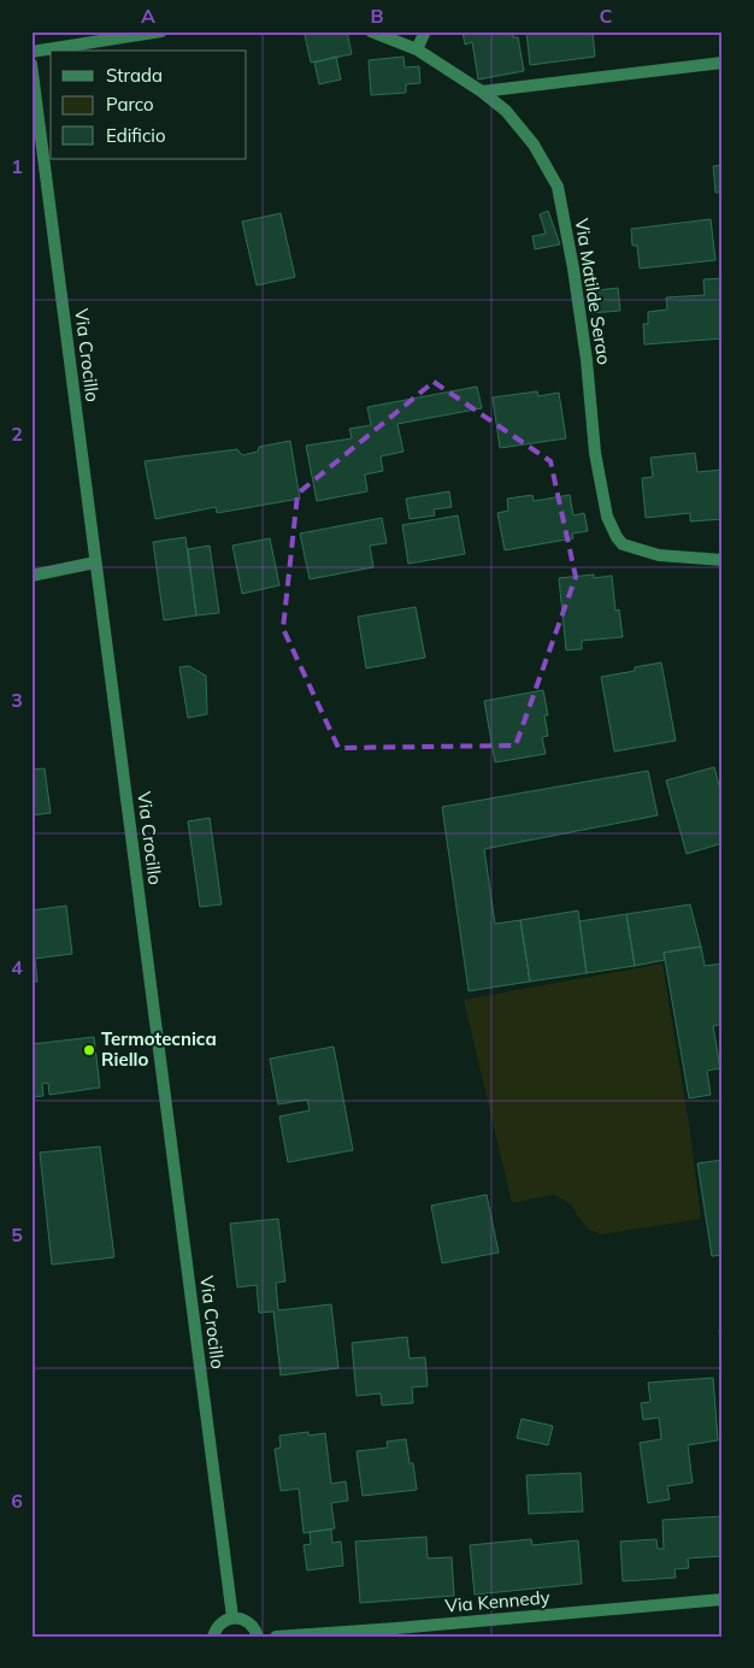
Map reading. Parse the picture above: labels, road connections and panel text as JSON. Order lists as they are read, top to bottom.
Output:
{
  "streets": {
    "street": ["Via Matilde Serao", "Via Crocillo", "Via Kennedy"]
  },
  "places": ["Termotecnica Riello"],
  "legend": ["Strada", "Parco", "Edificio"],
  "grid": {
    "columns": ["A", "B", "C"],
    "rows": [
      "1",
      "2",
      "3",
      "4",
      "5",
      "6"
    ]
  }
}
